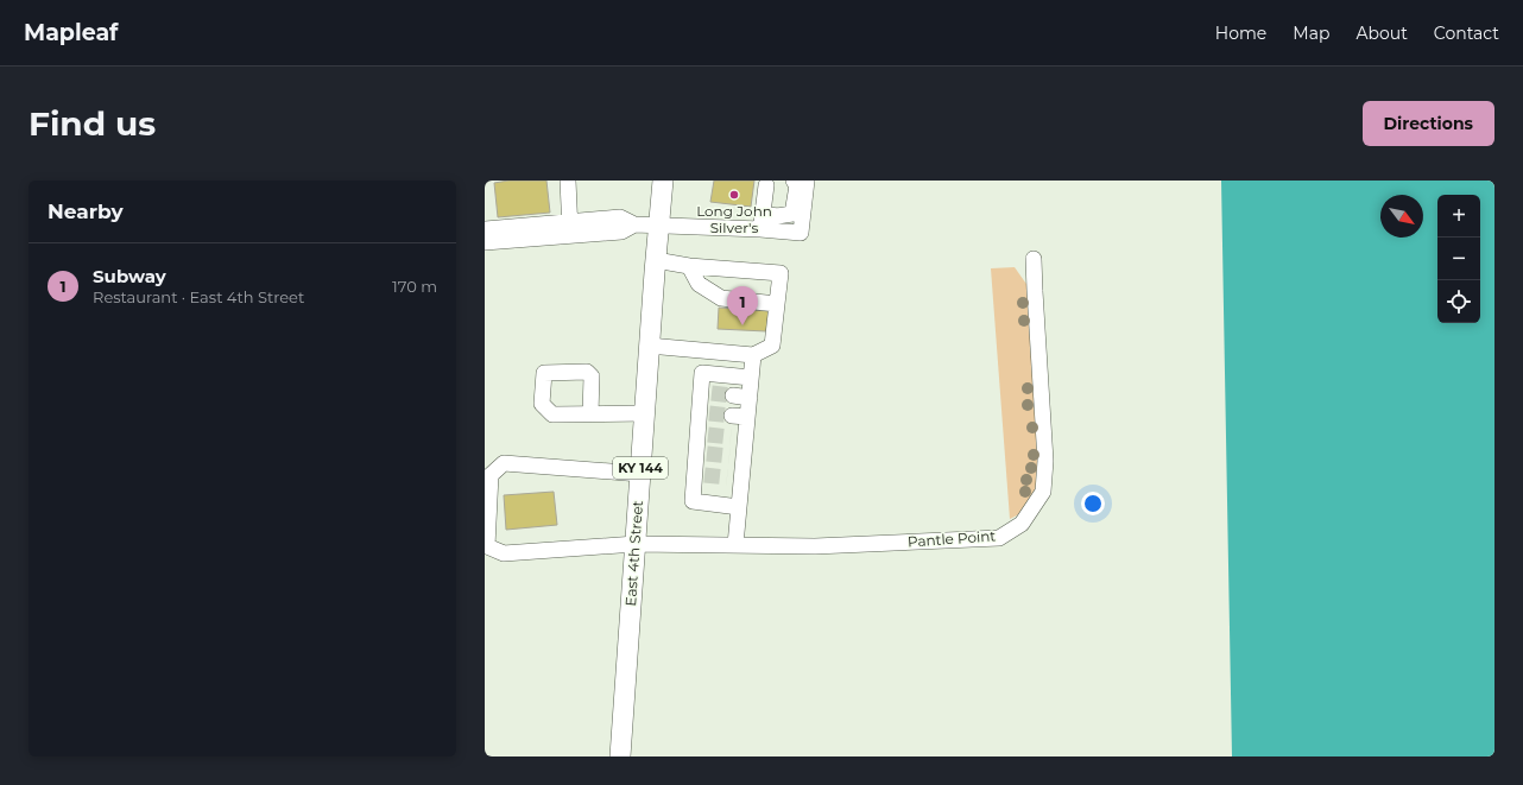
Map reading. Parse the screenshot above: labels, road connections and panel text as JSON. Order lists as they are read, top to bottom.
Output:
{
  "streets": {
    "main road": ["KY 144", "East 4th Street"],
    "street": ["Pantle Point"]
  },
  "crossings": [
    ["Pantle Point", "East 4th Street"]
  ],
  "places": ["Long John Silver's"],
  "north": "bottom right",
  "page": {
    "header": "Mapleaf",
    "nav": [
      "Home",
      "Map",
      "About",
      "Contact"
    ],
    "buttons": "Directions",
    "title": "Find us",
    "heading": "Nearby",
    "map_buttons": ["+", "−"],
    "list": [
      {
        "mark": "1",
        "name": "Subway",
        "note": "Restaurant · East 4th Street",
        "value": "170 m"
      }
    ],
    "pins": "1"
  }
}
